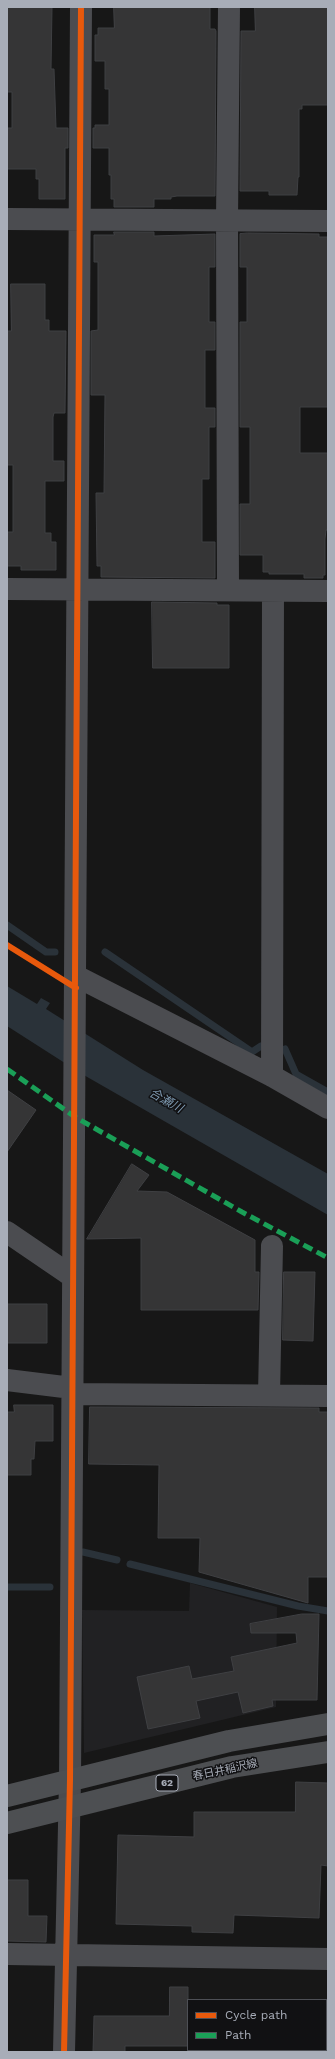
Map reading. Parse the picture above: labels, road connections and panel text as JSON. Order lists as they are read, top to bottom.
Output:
{
  "streets": {
    "main road": ["春日井稲沢線", "62"]
  },
  "water": ["合瀬川"],
  "legend": ["Cycle path", "Path"]
}
